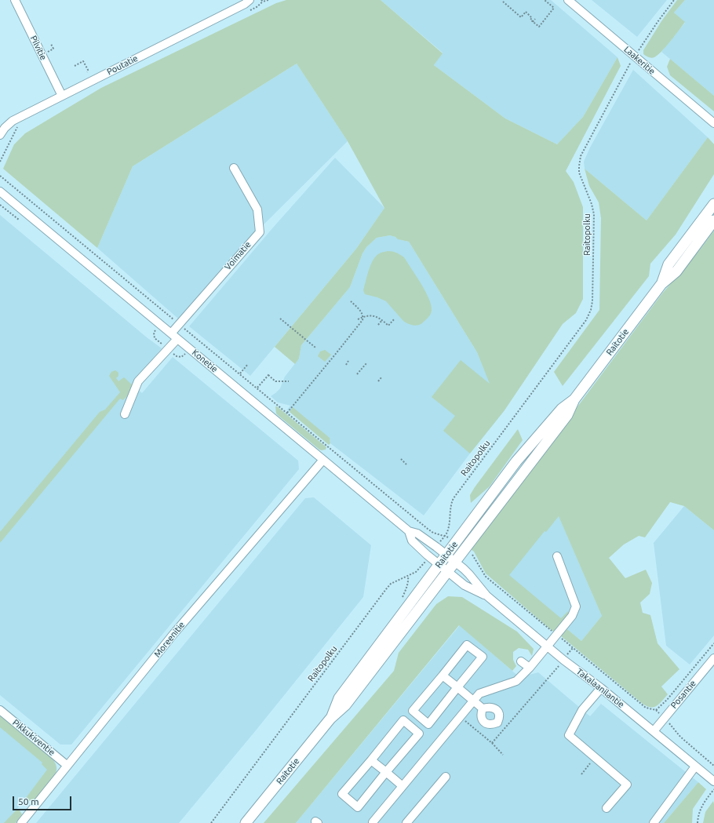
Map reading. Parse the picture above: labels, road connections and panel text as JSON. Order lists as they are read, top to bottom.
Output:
{
  "streets": {
    "main road": ["Raitotie"],
    "street": [
      "Pilvitie",
      "Laakeritie",
      "Poutatie",
      "Voimatie",
      "Konetie",
      "Moreenitie",
      "Takalaanilantie",
      "Posantie",
      "Pikkukiventie"
    ],
    "path": ["Raitopolku"]
  },
  "crossings": [
    ["Pilvitie", "Poutatie"],
    ["Laakeritie", "Raitopolku"],
    ["Raitopolku", "Konetie"],
    ["Voimatie", "Konetie"],
    ["Raitotie", "Konetie"],
    ["Raitotie", "Takalaanilantie"],
    ["Konetie", "Moreenitie"],
    ["Konetie", "Takalaanilantie"],
    ["Moreenitie", "Pikkukiventie"],
    ["Takalaanilantie", "Posantie"]
  ],
  "scale_bar": "50 m"
}
